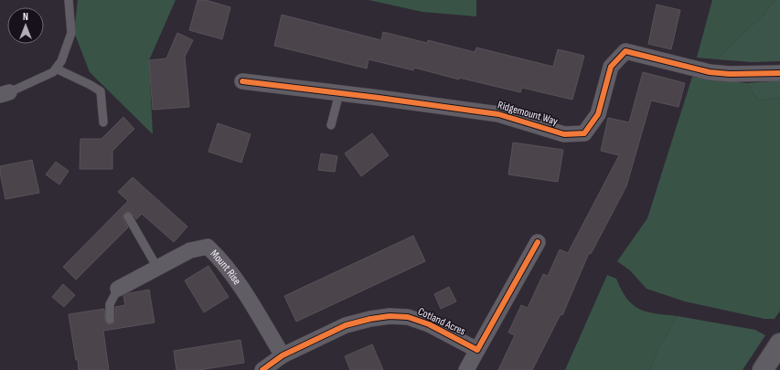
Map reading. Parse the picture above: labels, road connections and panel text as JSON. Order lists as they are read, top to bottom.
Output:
{
  "streets": {
    "street": ["Ridgemount Way", "Mount Rise", "Cotland Acres"]
  },
  "crossings": [
    ["Mount Rise", "Cotland Acres"]
  ],
  "north": "top"
}
